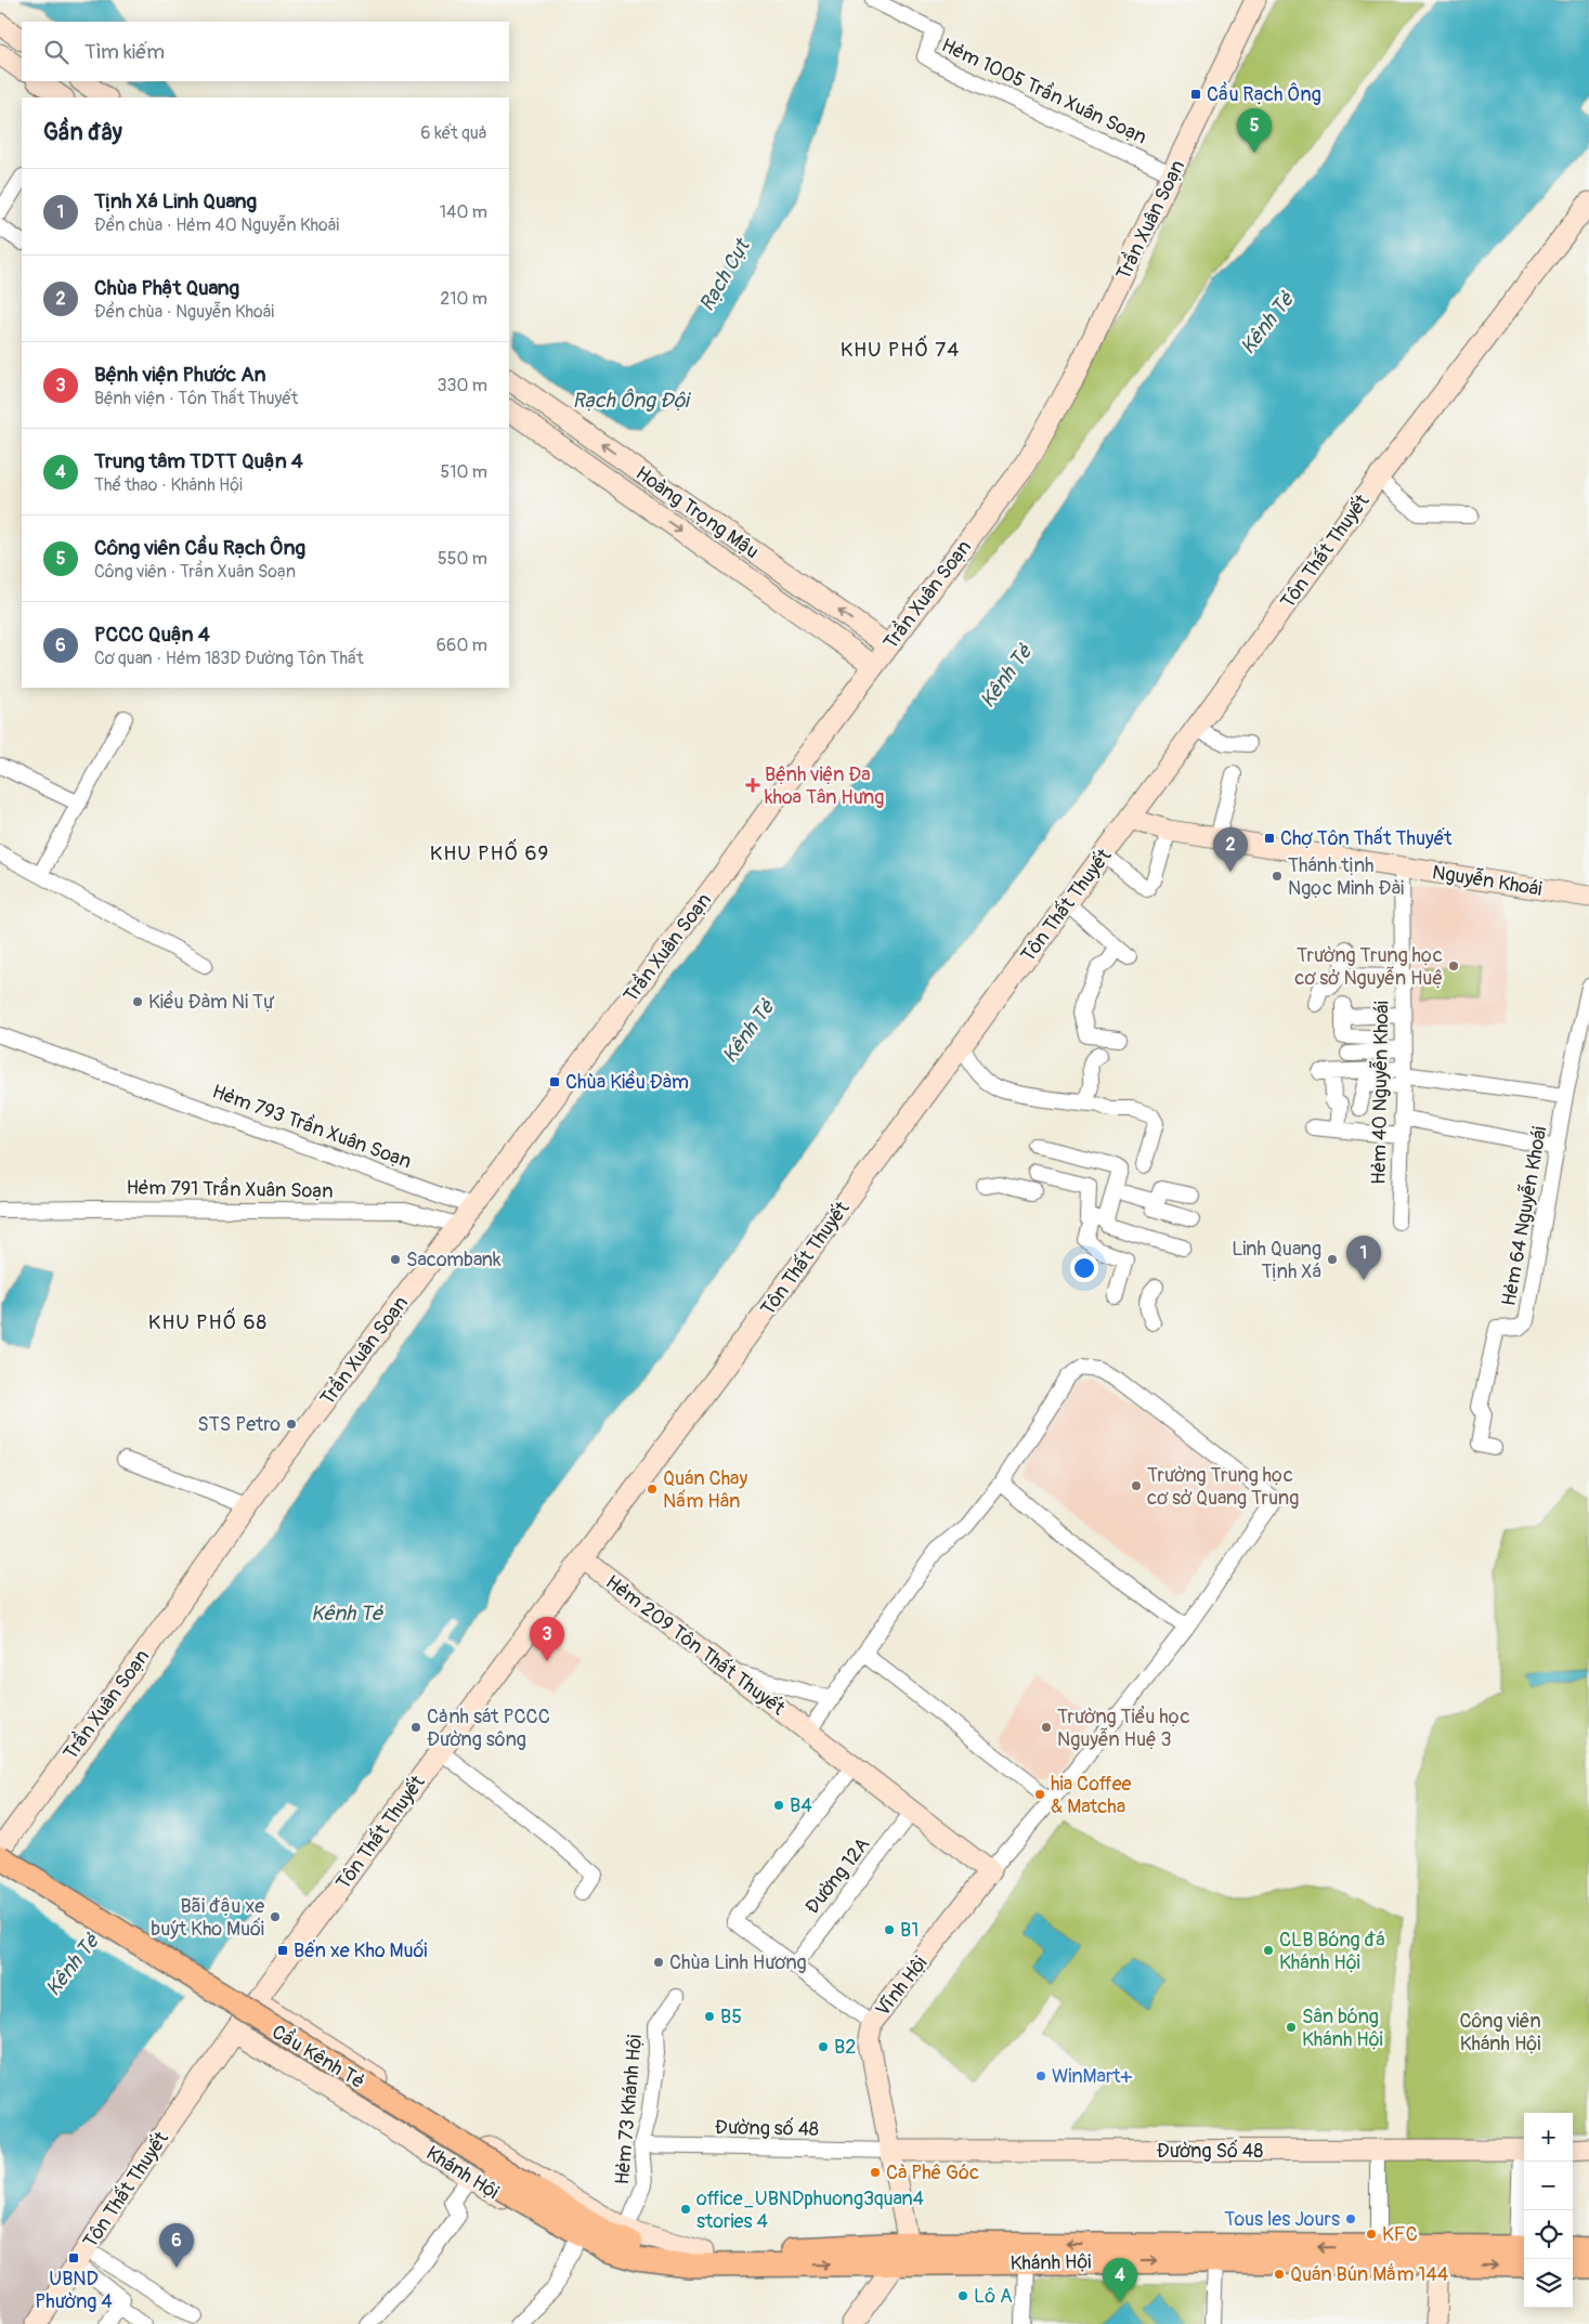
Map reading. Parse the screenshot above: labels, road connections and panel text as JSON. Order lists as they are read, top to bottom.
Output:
{
  "streets": {
    "main road": [
      "Trần Xuân Soạn",
      "Hoàng Trọng Mậu",
      "Tôn Thất Thuyết",
      "Nguyễn Khoái",
      "Hẻm 209 Tôn Thất Thuyết",
      "Vĩnh Hội",
      "Cầu Kênh Tẻ",
      "Đường Số 48",
      "Khánh Hội"
    ],
    "street": [
      "Hẻm 1005 Trần Xuân Soạn",
      "Hẻm 40 Nguyễn Khoái",
      "Hẻm 793 Trần Xuân Soạn",
      "Hẻm 791 Trần Xuân Soạn",
      "Hẻm 64 Nguyễn Khoái",
      "Đường 12A",
      "Hẻm 73 Khánh Hội",
      "Đường số 48"
    ]
  },
  "crossings": [
    ["Hẻm 1005 Trần Xuân Soạn", "Trần Xuân Soạn"],
    ["Trần Xuân Soạn", "Hoàng Trọng Mậu"],
    ["Trần Xuân Soạn", "Hẻm 793 Trần Xuân Soạn"],
    ["Trần Xuân Soạn", "Hẻm 791 Trần Xuân Soạn"],
    ["Trần Xuân Soạn", "Cầu Kênh Tẻ"],
    ["Tôn Thất Thuyết", "Nguyễn Khoái"],
    ["Tôn Thất Thuyết", "Hẻm 209 Tôn Thất Thuyết"],
    ["Tôn Thất Thuyết", "Khánh Hội"],
    ["Nguyễn Khoái", "Hẻm 40 Nguyễn Khoái"],
    ["Hẻm 209 Tôn Thất Thuyết", "Đường 12A"],
    ["Hẻm 209 Tôn Thất Thuyết", "Vĩnh Hội"],
    ["Vĩnh Hội", "Đường số 48"],
    ["Vĩnh Hội", "Đường Số 48"],
    ["Vĩnh Hội", "Khánh Hội"],
    ["Cầu Kênh Tẻ", "Hẻm 73 Khánh Hội"],
    ["Cầu Kênh Tẻ", "Khánh Hội"],
    ["Hẻm 73 Khánh Hội", "Đường số 48"],
    ["Hẻm 73 Khánh Hội", "Khánh Hội"],
    ["Đường số 48", "Đường Số 48"]
  ],
  "districts": ["KHU PHỐ 74", "KHU PHỐ 69", "KHU PHỐ 68"],
  "water": ["Rạch Cụt", "Kênh Tẻ", "Rạch Ông Đội"],
  "parks": ["Công viên Khánh Hội"],
  "places": {
    "transit": [
      "Cầu Rạch Ông",
      "Chợ Tôn Thất Thuyết",
      "Chùa Kiều Đàm",
      "Bến xe Kho Muối",
      "UBND Phường 4"
    ],
    "health": ["Bệnh viện Đa khoa Tân Hưng"],
    "other": [
      "Thánh tịnh Ngọc Minh Đài",
      "Trường Trung học cơ sở Nguyễn Huệ",
      "Kiều Đàm Ni Tự",
      "Sacombank",
      "Linh Quang Tịnh Xá",
      "STS Petro",
      "Trường Trung học cơ sở Quang Trung",
      "Quán Chay Nấm Hân",
      "Cảnh sát PCCC Đường sông",
      "Trường Tiểu học Nguyễn Huệ 3",
      "hia Coffee & Matcha",
      "B4",
      "Bãi đậu xe buýt Kho Muối",
      "B1",
      "CLB Bóng đá Khánh Hội",
      "Chùa Linh Hương",
      "B5",
      "Sân bóng Khánh Hội",
      "B2",
      "WinMart+",
      "Cà Phê Góc",
      "office_UBNDphuong3quan4 stories 4",
      "Tous les Jours",
      "KFC",
      "Quán Bún Mắm 144",
      "Lô A"
    ]
  },
  "page": {
    "search": "Tìm kiếm",
    "heading": ["Gần đây", "6 kết quả"],
    "pins": [
      "5",
      "2",
      "1",
      "3",
      "6",
      "4"
    ],
    "list": [
      {
        "mark": "1",
        "name": "Tịnh Xá Linh Quang",
        "note": "Đền chùa · Hẻm 40 Nguyễn Khoái",
        "value": "140 m"
      },
      {
        "mark": "2",
        "name": "Chùa Phật Quang",
        "note": "Đền chùa · Nguyễn Khoái",
        "value": "210 m"
      },
      {
        "mark": "3",
        "name": "Bệnh viện Phước An",
        "note": "Bệnh viện · Tôn Thất Thuyết",
        "value": "330 m"
      },
      {
        "mark": "4",
        "name": "Trung tâm TDTT Quận 4",
        "note": "Thể thao · Khánh Hội",
        "value": "510 m"
      },
      {
        "mark": "5",
        "name": "Công viên Cầu Rạch Ông",
        "note": "Công viên · Trần Xuân Soạn",
        "value": "550 m"
      },
      {
        "mark": "6",
        "name": "PCCC Quận 4",
        "note": "Cơ quan · Hẻm 183D Đường Tôn Thất",
        "value": "660 m"
      }
    ],
    "map_buttons": ["+", "−"]
  }
}
